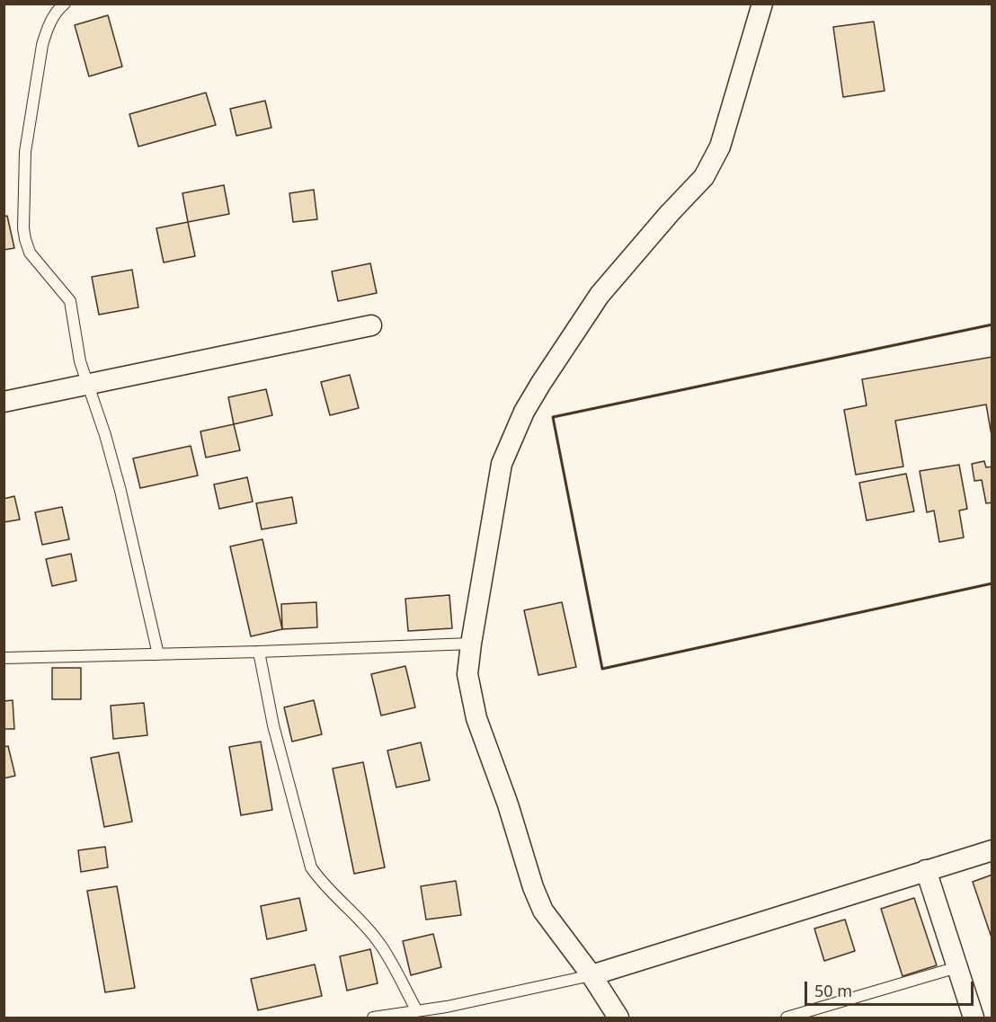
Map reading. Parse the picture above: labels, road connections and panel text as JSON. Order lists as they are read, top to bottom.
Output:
{
  "scale_bar": "50 m"
}
